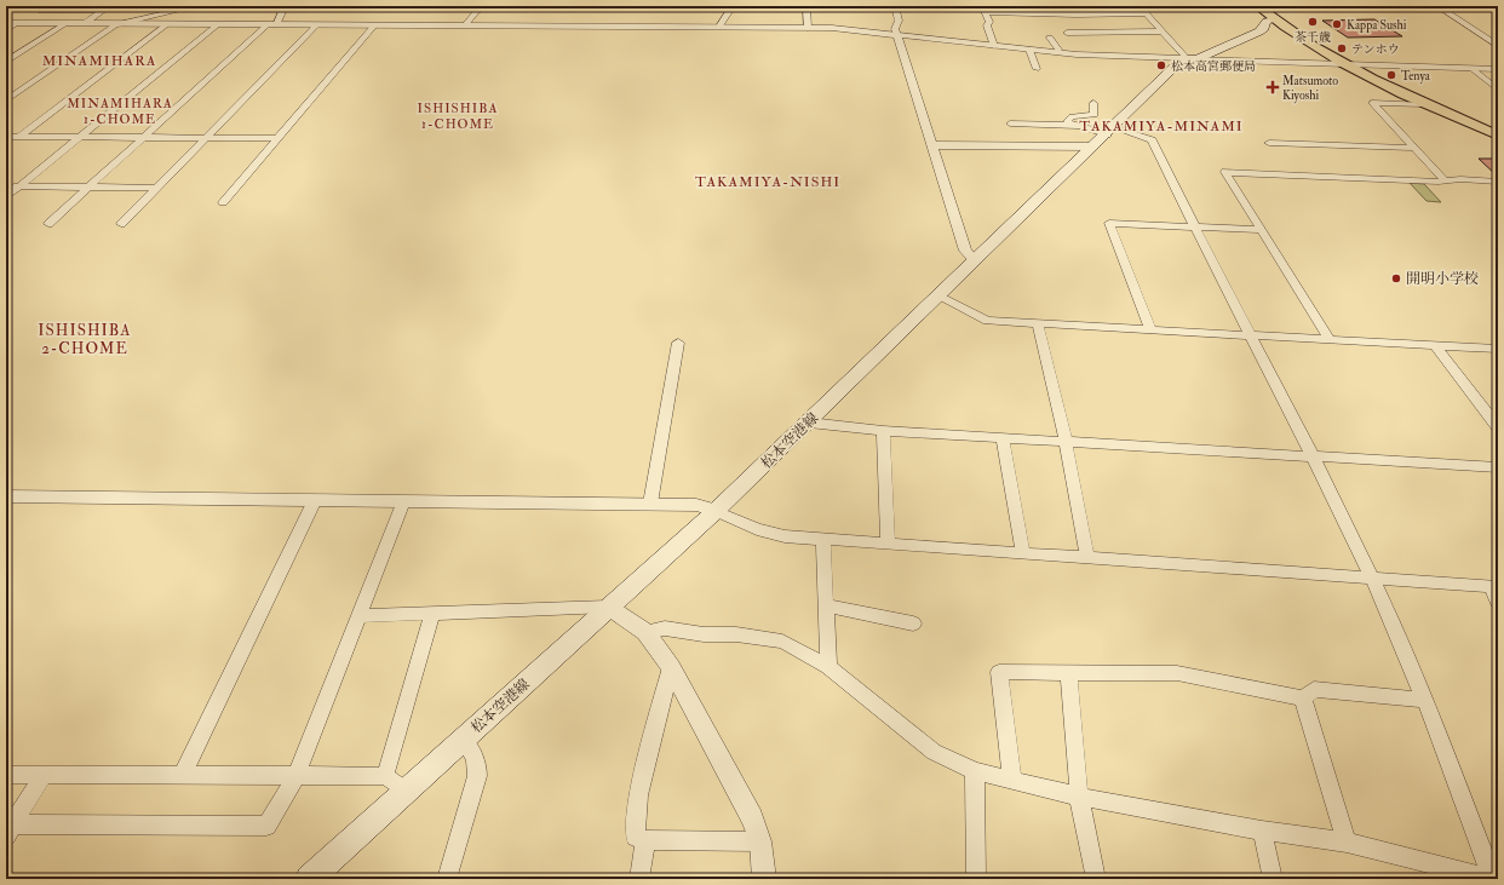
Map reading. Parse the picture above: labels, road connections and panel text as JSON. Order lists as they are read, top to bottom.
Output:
{
  "streets": {
    "main road": ["松本空港線"]
  },
  "districts": [
    "MINAMIHARA",
    "MINAMIHARA 1-CHOME",
    "ISHISHIBA 1-CHOME",
    "TAKAMIYA-MINAMI",
    "TAKAMIYA-NISHI",
    "ISHISHIBA 2-CHOME"
  ],
  "places": {
    "other": [
      "茶千歳",
      "Kappa Sushi",
      "テンホウ",
      "松本高宮郵便局",
      "Tenya",
      "開明小学校"
    ],
    "health": ["Matsumoto Kiyoshi"]
  }
}
